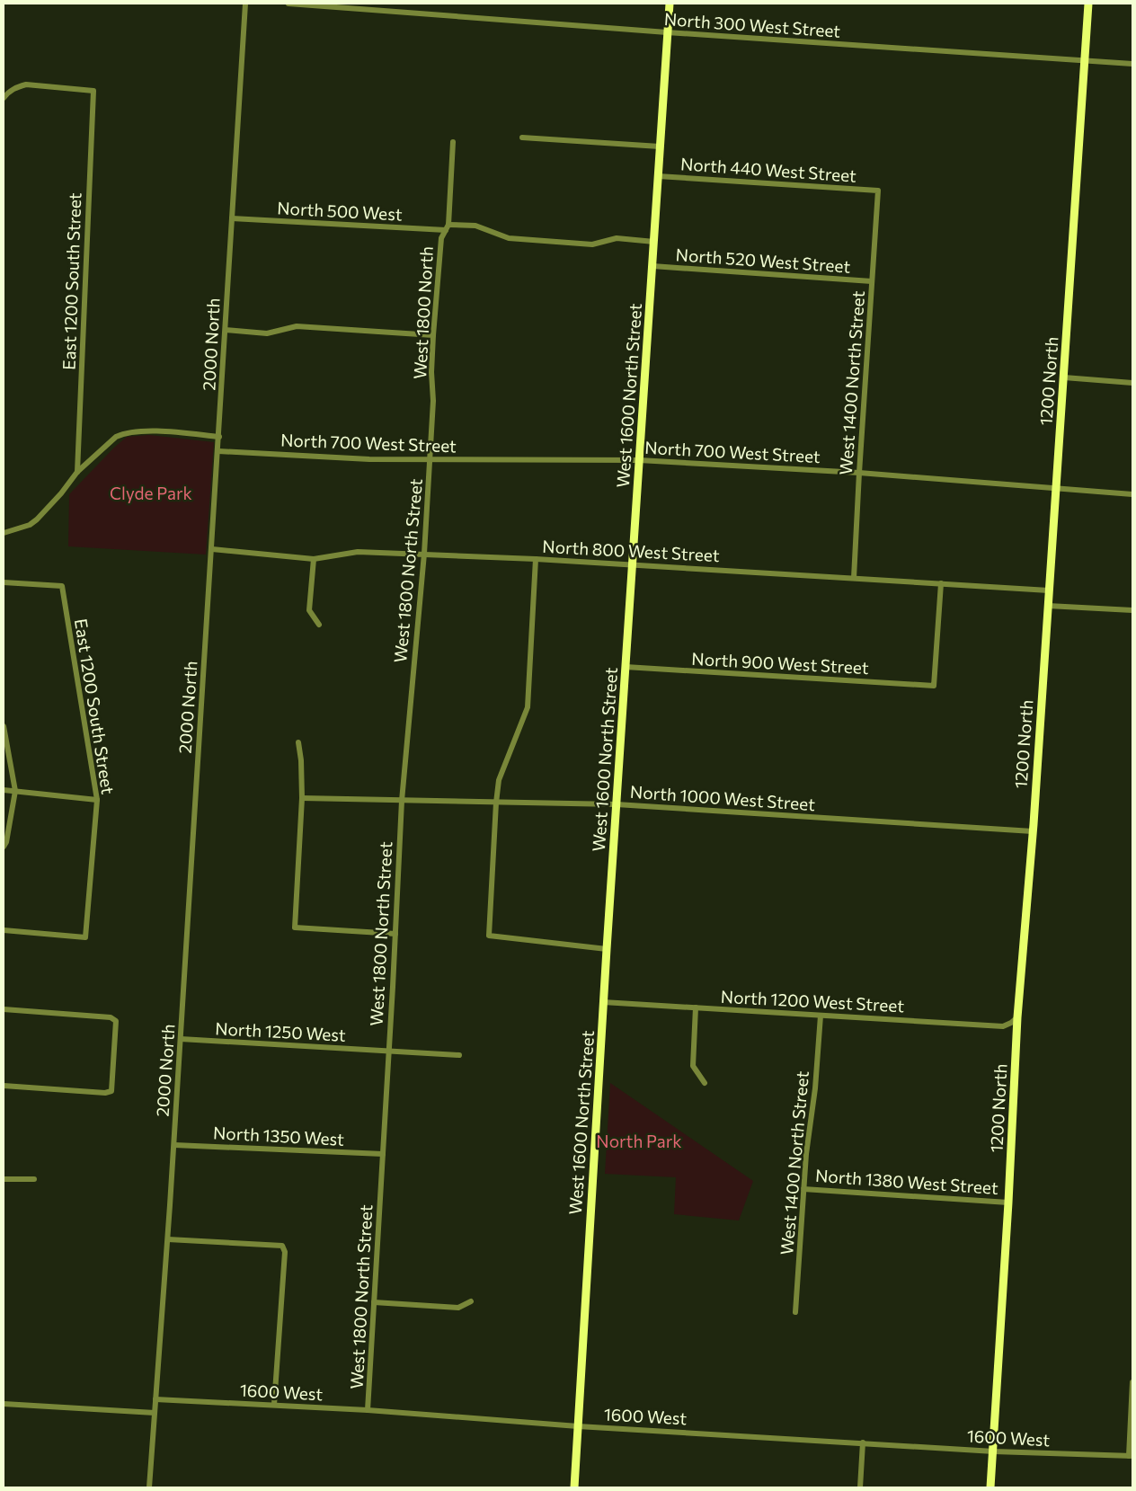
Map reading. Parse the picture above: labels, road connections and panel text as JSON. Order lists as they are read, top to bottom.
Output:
{
  "streets": {
    "street": [
      "North 300 West Street",
      "North 440 West Street",
      "North 500 West",
      "North 520 West Street",
      "East 1200 South Street",
      "West 1800 North",
      "2000 North",
      "1200 North",
      "West 1400 North Street",
      "West 1600 North Street",
      "North 700 West Street",
      "North 800 West Street",
      "West 1800 North Street",
      "North 900 West Street",
      "North 1000 West Street",
      "North 1200 West Street",
      "North 1250 West",
      "North 1350 West",
      "North 1380 West Street",
      "1600 West"
    ]
  },
  "crossings": [
    ["North 300 West Street", "1200 North"],
    ["North 300 West Street", "West 1600 North Street"],
    ["North 440 West Street", "West 1400 North Street"],
    ["North 440 West Street", "West 1600 North Street"],
    ["North 500 West", "West 1800 North"],
    ["North 500 West", "2000 North"],
    ["North 520 West Street", "West 1400 North Street"],
    ["North 520 West Street", "West 1600 North Street"],
    ["West 1800 North", "North 700 West Street"],
    ["West 1800 North", "West 1800 North Street"],
    ["2000 North", "North 700 West Street"],
    ["2000 North", "North 800 West Street"],
    ["2000 North", "North 1250 West"],
    ["2000 North", "North 1350 West"],
    ["2000 North", "1600 West"],
    ["1200 North", "North 700 West Street"],
    ["1200 North", "North 800 West Street"],
    ["1200 North", "North 1000 West Street"],
    ["1200 North", "North 1200 West Street"],
    ["1200 North", "North 1380 West Street"],
    ["1200 North", "1600 West"],
    ["West 1400 North Street", "North 700 West Street"],
    ["West 1400 North Street", "North 800 West Street"],
    ["West 1400 North Street", "North 1200 West Street"],
    ["West 1400 North Street", "North 1380 West Street"],
    ["West 1600 North Street", "North 700 West Street"],
    ["West 1600 North Street", "North 800 West Street"],
    ["West 1600 North Street", "North 900 West Street"],
    ["West 1600 North Street", "North 1000 West Street"],
    ["West 1600 North Street", "North 1200 West Street"],
    ["West 1600 North Street", "1600 West"],
    ["North 700 West Street", "West 1800 North Street"],
    ["North 800 West Street", "West 1800 North Street"],
    ["North 800 West Street", "North 900 West Street"],
    ["West 1800 North Street", "North 1000 West Street"],
    ["West 1800 North Street", "North 1250 West"],
    ["West 1800 North Street", "North 1350 West"],
    ["West 1800 North Street", "1600 West"]
  ],
  "parks": ["Clyde Park", "North Park"]
}
